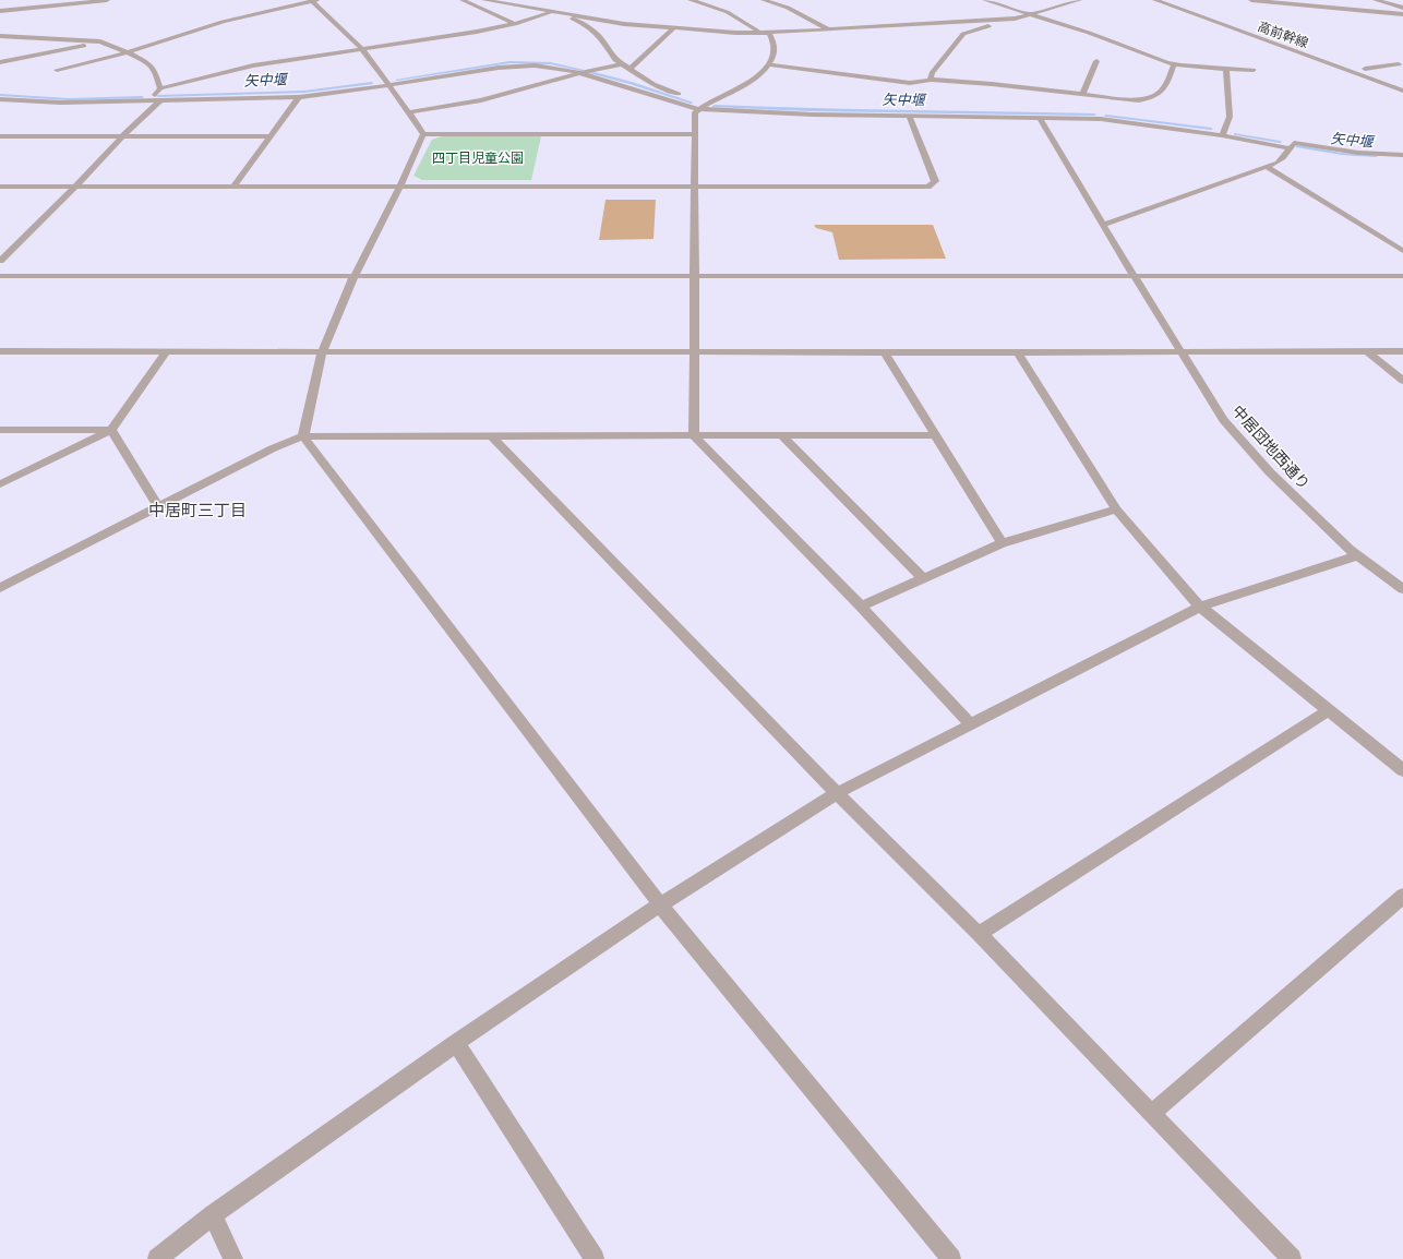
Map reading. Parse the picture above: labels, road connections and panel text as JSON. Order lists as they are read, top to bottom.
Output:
{
  "streets": {
    "street": ["高前幹線", "中居団地西通り"]
  },
  "districts": ["中居町三丁目"],
  "water": ["矢中堰"],
  "parks": ["四丁目児童公園"]
}
